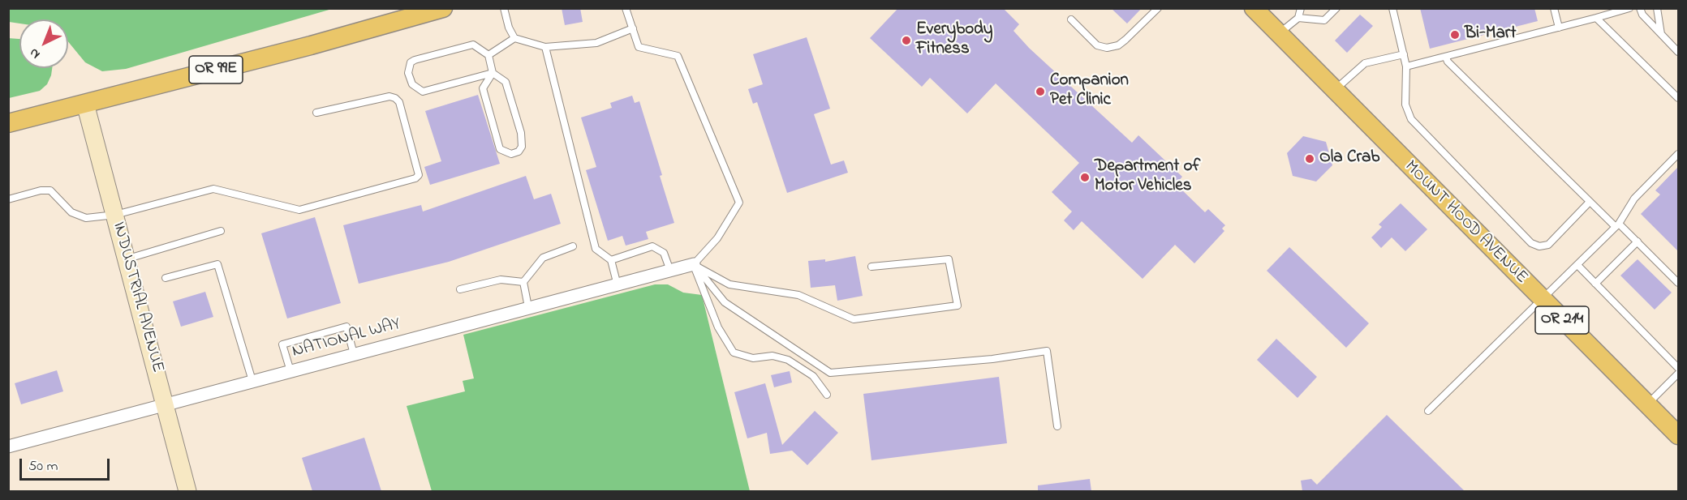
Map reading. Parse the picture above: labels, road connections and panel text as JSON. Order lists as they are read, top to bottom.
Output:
{
  "streets": {
    "main road": ["OR 99E", "MOUNT HOOD AVENUE", "OR 214"],
    "street": ["INDUSTRIAL AVENUE", "NATIONAL WAY"]
  },
  "crossings": [
    ["OR 99E", "INDUSTRIAL AVENUE"],
    ["INDUSTRIAL AVENUE", "NATIONAL WAY"]
  ],
  "places": [
    "Bi-Mart",
    "Everybody Fitness",
    "Companion Pet Clinic",
    "Ola Crab",
    "Department of Motor Vehicles"
  ],
  "scale_bar": "50 m",
  "north": "bottom left"
}
